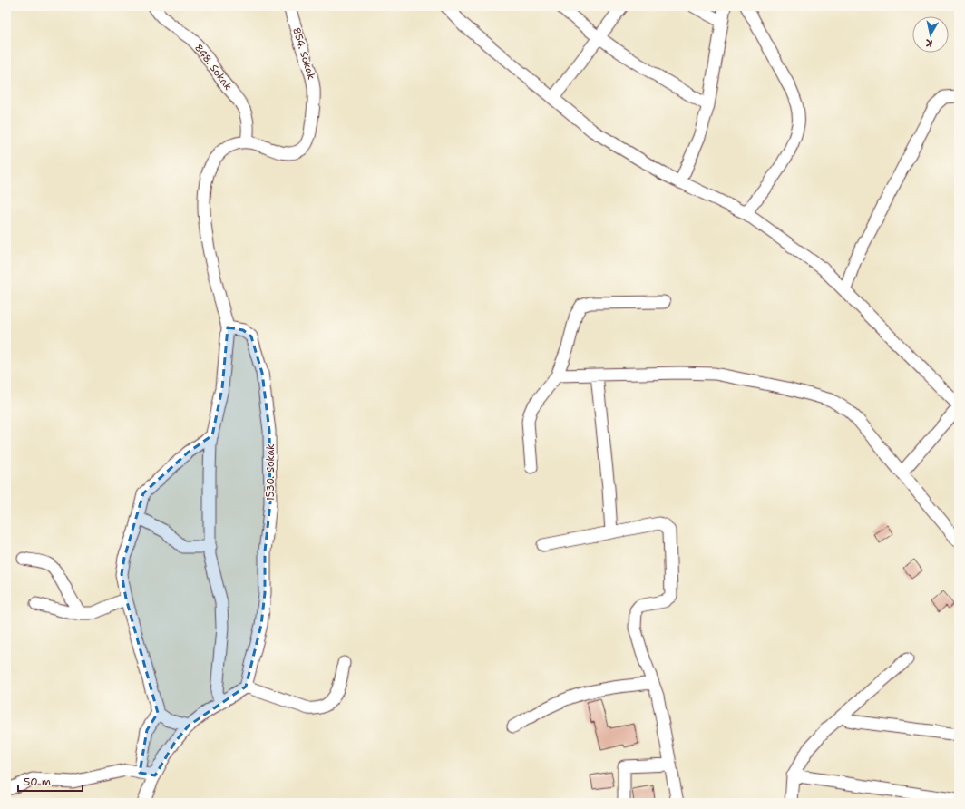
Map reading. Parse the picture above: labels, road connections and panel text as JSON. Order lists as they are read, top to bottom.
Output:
{
  "streets": {
    "street": ["854. Sokak", "848. Sokak", "1530. Sokak"]
  },
  "crossings": [
    ["854. Sokak", "848. Sokak"]
  ],
  "scale_bar": "50 m",
  "north": "bottom"
}
